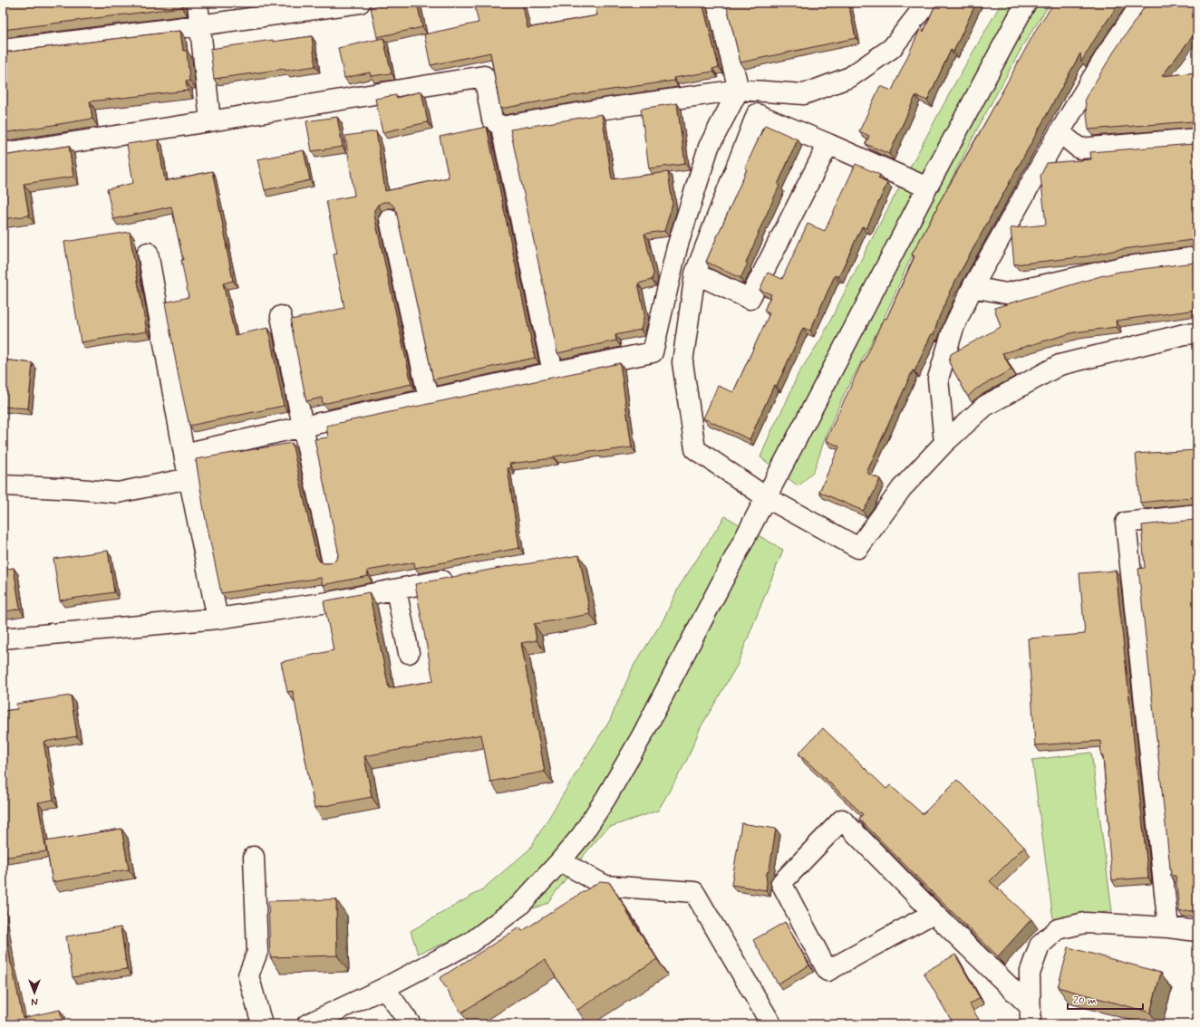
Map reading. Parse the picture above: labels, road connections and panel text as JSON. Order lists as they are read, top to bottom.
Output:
{
  "scale_bar": "20 m",
  "north": "bottom"
}
